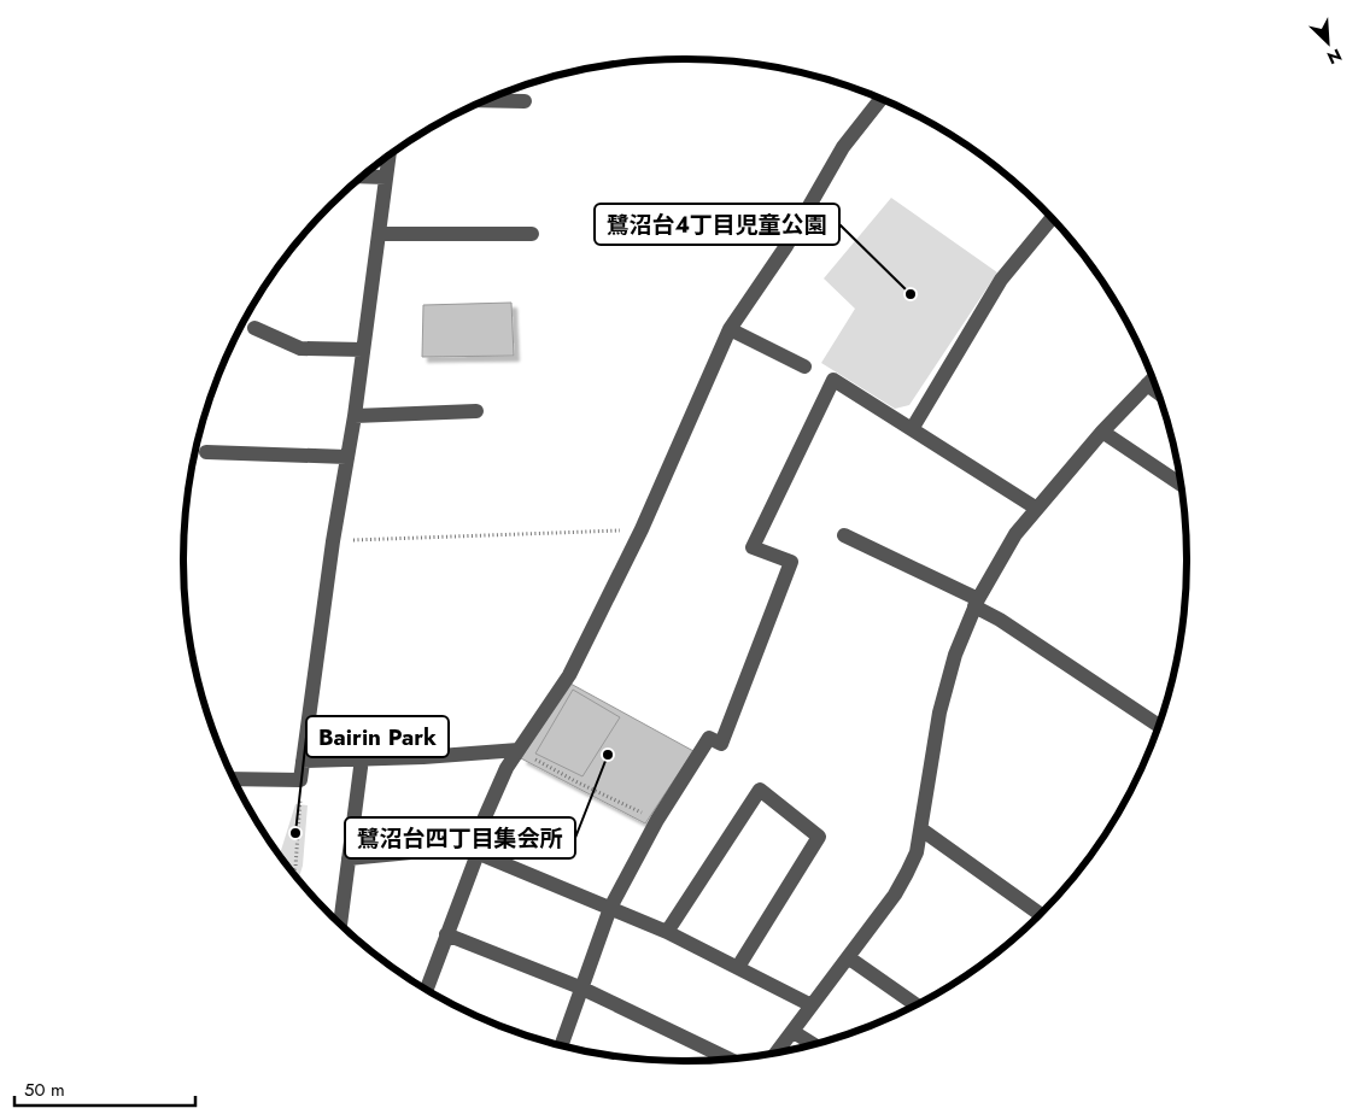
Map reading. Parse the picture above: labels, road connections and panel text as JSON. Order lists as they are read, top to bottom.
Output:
{
  "places": ["鷺沼台４丁目児童公園", "鷺沼台四丁目集会所", "Bairin Park"],
  "scale_bar": "50 m",
  "north": "bottom right"
}
